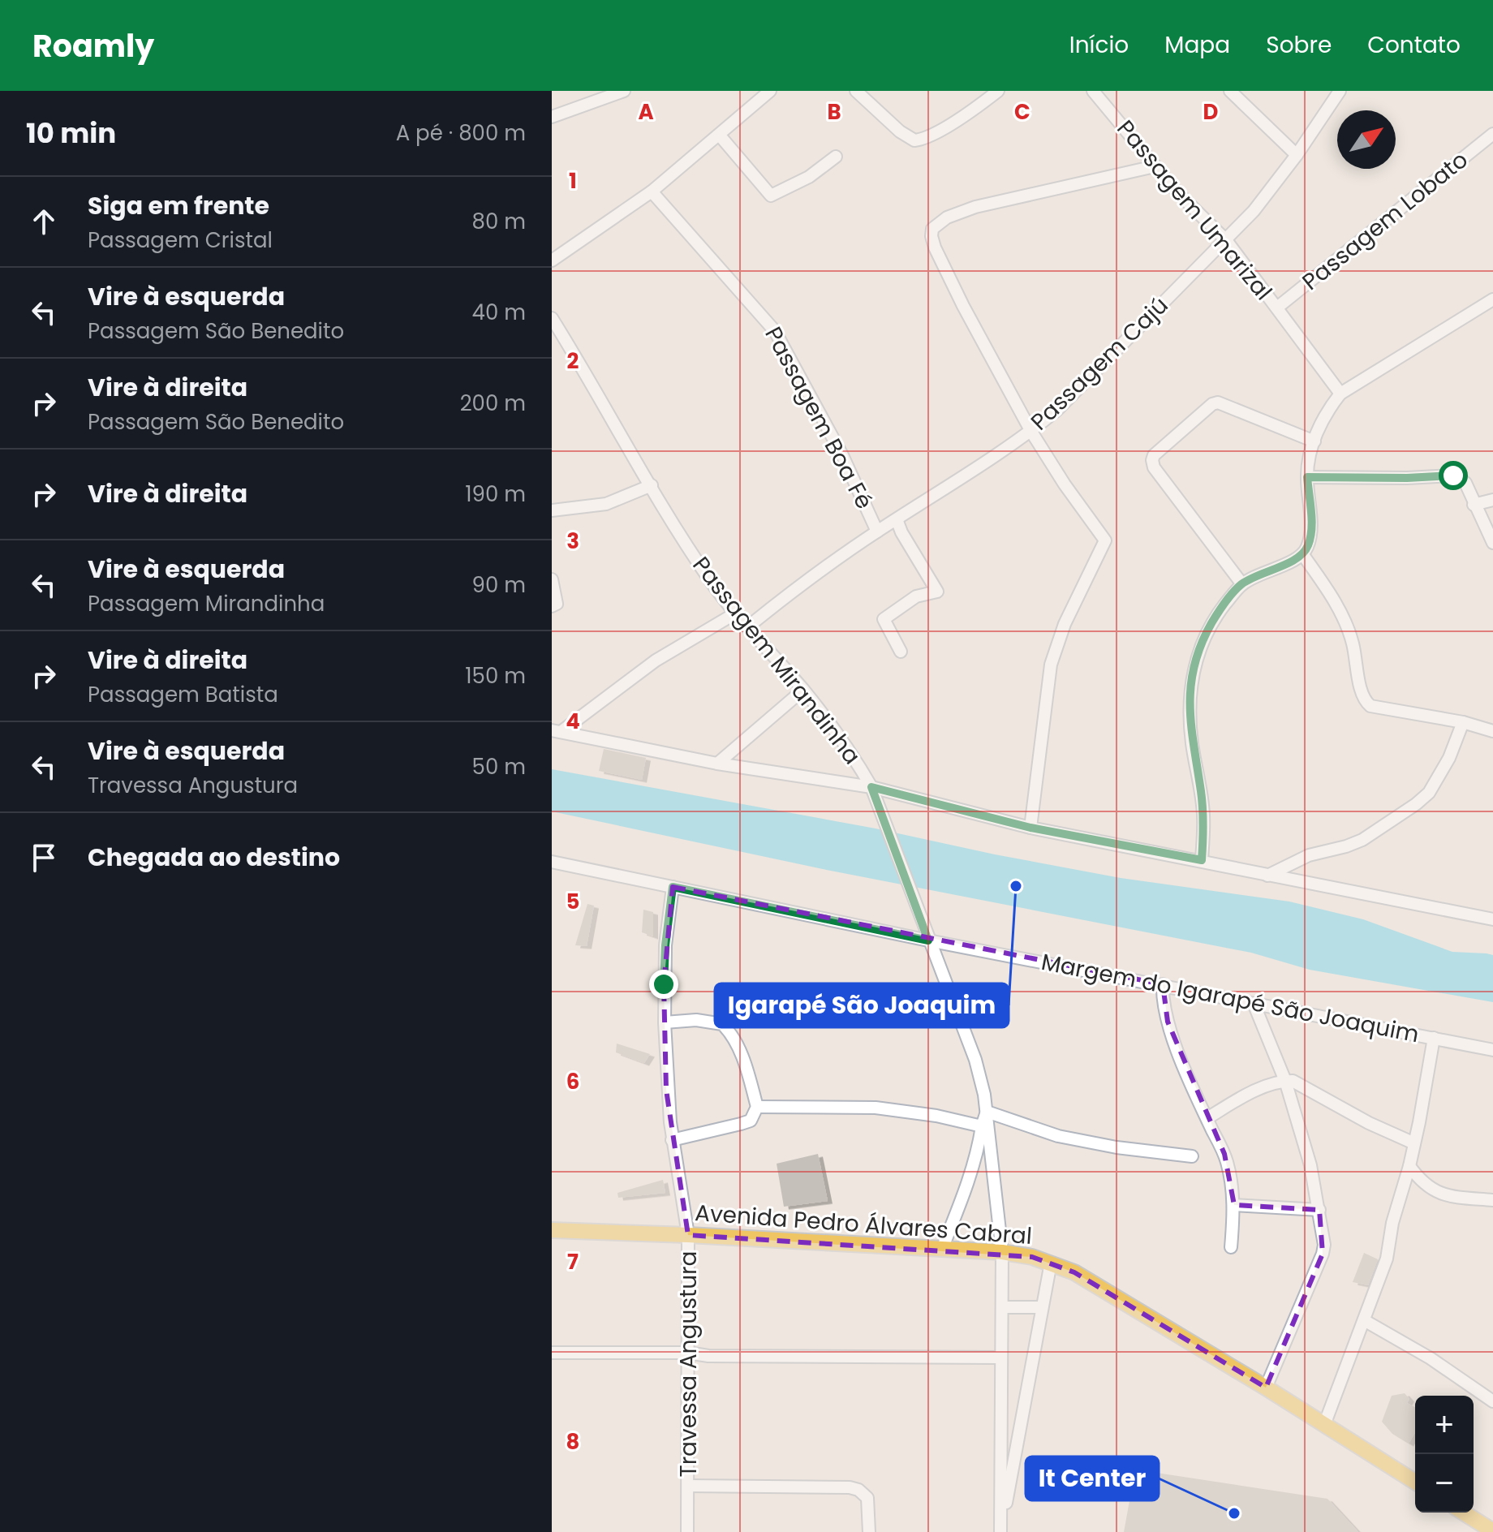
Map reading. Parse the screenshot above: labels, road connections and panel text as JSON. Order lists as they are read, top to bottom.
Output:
{
  "streets": {
    "main road": ["Avenida Pedro Álvares Cabral"],
    "street": [
      "Passagem Umarizal",
      "Passagem Lobato",
      "Passagem Cajú",
      "Passagem Boa Fé",
      "Passagem Mirandinha",
      "Margem do Igarapé São Joaquim",
      "Travessa Angustura"
    ]
  },
  "crossings": [
    ["Passagem Umarizal", "Passagem Lobato"],
    ["Passagem Umarizal", "Passagem Cajú"],
    ["Passagem Cajú", "Passagem Boa Fé"],
    ["Passagem Cajú", "Passagem Mirandinha"],
    ["Passagem Mirandinha", "Margem do Igarapé São Joaquim"],
    ["Passagem Mirandinha", "Avenida Pedro Álvares Cabral"],
    ["Margem do Igarapé São Joaquim", "Travessa Angustura"],
    ["Avenida Pedro Álvares Cabral", "Travessa Angustura"]
  ],
  "places": ["Igarapé São Joaquim", "It Center"],
  "north": "top right",
  "page": {
    "header": "Roamly",
    "nav": [
      "Início",
      "Mapa",
      "Sobre",
      "Contato"
    ],
    "heading": ["10 min", "A pé · 800 m"],
    "list": [
      ["Siga em frente", "Passagem Cristal", "80 m"],
      ["Vire à esquerda", "Passagem São Benedito", "40 m"],
      ["Vire à direita", "Passagem São Benedito", "200 m"],
      ["Vire à direita", "190 m"],
      ["Vire à esquerda", "Passagem Mirandinha", "90 m"],
      ["Vire à direita", "Passagem Batista", "150 m"],
      ["Vire à esquerda", "Travessa Angustura", "50 m"],
      "Chegada ao destino"
    ],
    "map_buttons": ["+", "−"]
  },
  "grid": {
    "columns": [
      "A",
      "B",
      "C",
      "D"
    ],
    "rows": [
      "1",
      "2",
      "3",
      "4",
      "5",
      "6",
      "7",
      "8"
    ]
  }
}
